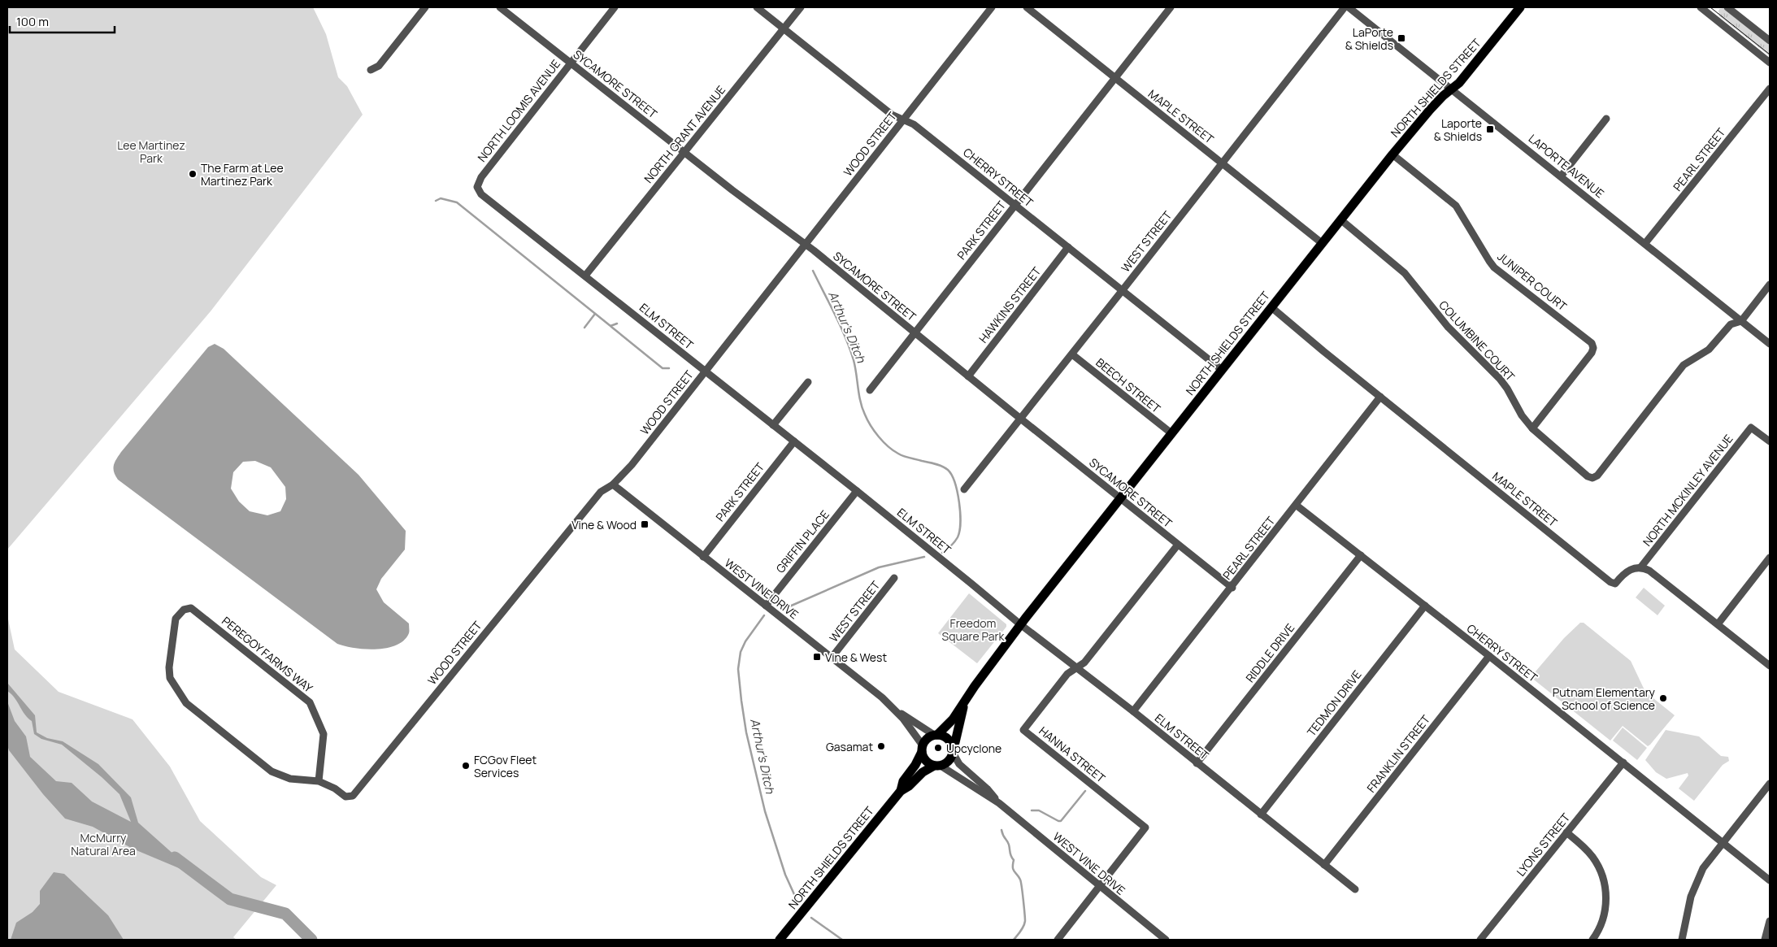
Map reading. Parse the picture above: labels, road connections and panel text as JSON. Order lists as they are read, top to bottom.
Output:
{
  "streets": {
    "main road": ["NORTH SHIELDS STREET"],
    "street": [
      "SYCAMORE STREET",
      "NORTH LOOMIS AVENUE",
      "MAPLE STREET",
      "NORTH GRANT AVENUE",
      "WOOD STREET",
      "PEARL STREET",
      "LAPORTE AVENUE",
      "CHERRY STREET",
      "PARK STREET",
      "WEST STREET",
      "JUNIPER COURT",
      "HAWKINS STREET",
      "ELM STREET",
      "COLUMBINE COURT",
      "BEECH STREET",
      "NORTH MCKINLEY AVENUE",
      "GRIFFIN PLACE",
      "WEST VINE DRIVE",
      "RIDDLE DRIVE",
      "PEREGOY FARMS WAY",
      "TEDMON DRIVE",
      "FRANKLIN STREET",
      "HANNA STREET",
      "LYONS STREET"
    ]
  },
  "crossings": [
    ["SYCAMORE STREET", "NORTH SHIELDS STREET"],
    ["SYCAMORE STREET", "NORTH LOOMIS AVENUE"],
    ["SYCAMORE STREET", "NORTH GRANT AVENUE"],
    ["SYCAMORE STREET", "WOOD STREET"],
    ["SYCAMORE STREET", "PEARL STREET"],
    ["SYCAMORE STREET", "PARK STREET"],
    ["SYCAMORE STREET", "WEST STREET"],
    ["SYCAMORE STREET", "HAWKINS STREET"],
    ["SYCAMORE STREET", "HANNA STREET"],
    ["NORTH SHIELDS STREET", "MAPLE STREET"],
    ["NORTH SHIELDS STREET", "LAPORTE AVENUE"],
    ["NORTH SHIELDS STREET", "CHERRY STREET"],
    ["NORTH SHIELDS STREET", "JUNIPER COURT"],
    ["NORTH SHIELDS STREET", "ELM STREET"],
    ["NORTH SHIELDS STREET", "COLUMBINE COURT"],
    ["NORTH SHIELDS STREET", "BEECH STREET"],
    ["NORTH SHIELDS STREET", "WEST VINE DRIVE"],
    ["NORTH LOOMIS AVENUE", "ELM STREET"],
    ["MAPLE STREET", "PEARL STREET"],
    ["MAPLE STREET", "PARK STREET"],
    ["MAPLE STREET", "WEST STREET"],
    ["MAPLE STREET", "NORTH MCKINLEY AVENUE"],
    ["NORTH GRANT AVENUE", "CHERRY STREET"],
    ["NORTH GRANT AVENUE", "ELM STREET"],
    ["WOOD STREET", "CHERRY STREET"],
    ["WOOD STREET", "ELM STREET"],
    ["WOOD STREET", "WEST VINE DRIVE"],
    ["WOOD STREET", "PEREGOY FARMS WAY"],
    ["PEARL STREET", "LAPORTE AVENUE"],
    ["PEARL STREET", "CHERRY STREET"],
    ["PEARL STREET", "ELM STREET"],
    ["LAPORTE AVENUE", "COLUMBINE COURT"],
    ["CHERRY STREET", "PARK STREET"],
    ["CHERRY STREET", "WEST STREET"],
    ["CHERRY STREET", "HAWKINS STREET"],
    ["CHERRY STREET", "RIDDLE DRIVE"],
    ["CHERRY STREET", "TEDMON DRIVE"],
    ["CHERRY STREET", "FRANKLIN STREET"],
    ["CHERRY STREET", "LYONS STREET"],
    ["PARK STREET", "ELM STREET"],
    ["PARK STREET", "WEST VINE DRIVE"],
    ["WEST STREET", "BEECH STREET"],
    ["WEST STREET", "WEST VINE DRIVE"],
    ["JUNIPER COURT", "COLUMBINE COURT"],
    ["ELM STREET", "GRIFFIN PLACE"],
    ["ELM STREET", "RIDDLE DRIVE"],
    ["ELM STREET", "TEDMON DRIVE"],
    ["ELM STREET", "FRANKLIN STREET"],
    ["ELM STREET", "HANNA STREET"],
    ["GRIFFIN PLACE", "WEST VINE DRIVE"],
    ["WEST VINE DRIVE", "HANNA STREET"]
  ],
  "water": ["Arthur's Ditch"],
  "parks": ["Lee Martinez Park", "Freedom Square Park", "McMurry Natural Area"],
  "places": {
    "transit": [
      "LaPorte & Shields",
      "Laporte & Shields",
      "Vine & Wood",
      "Vine & West"
    ],
    "other": [
      "The Farm at Lee Martinez Park",
      "Putnam Elementary School of Science",
      "Gasamat",
      "Upcyclone",
      "FCGov Fleet Services"
    ]
  },
  "scale_bar": "100 m"
}
